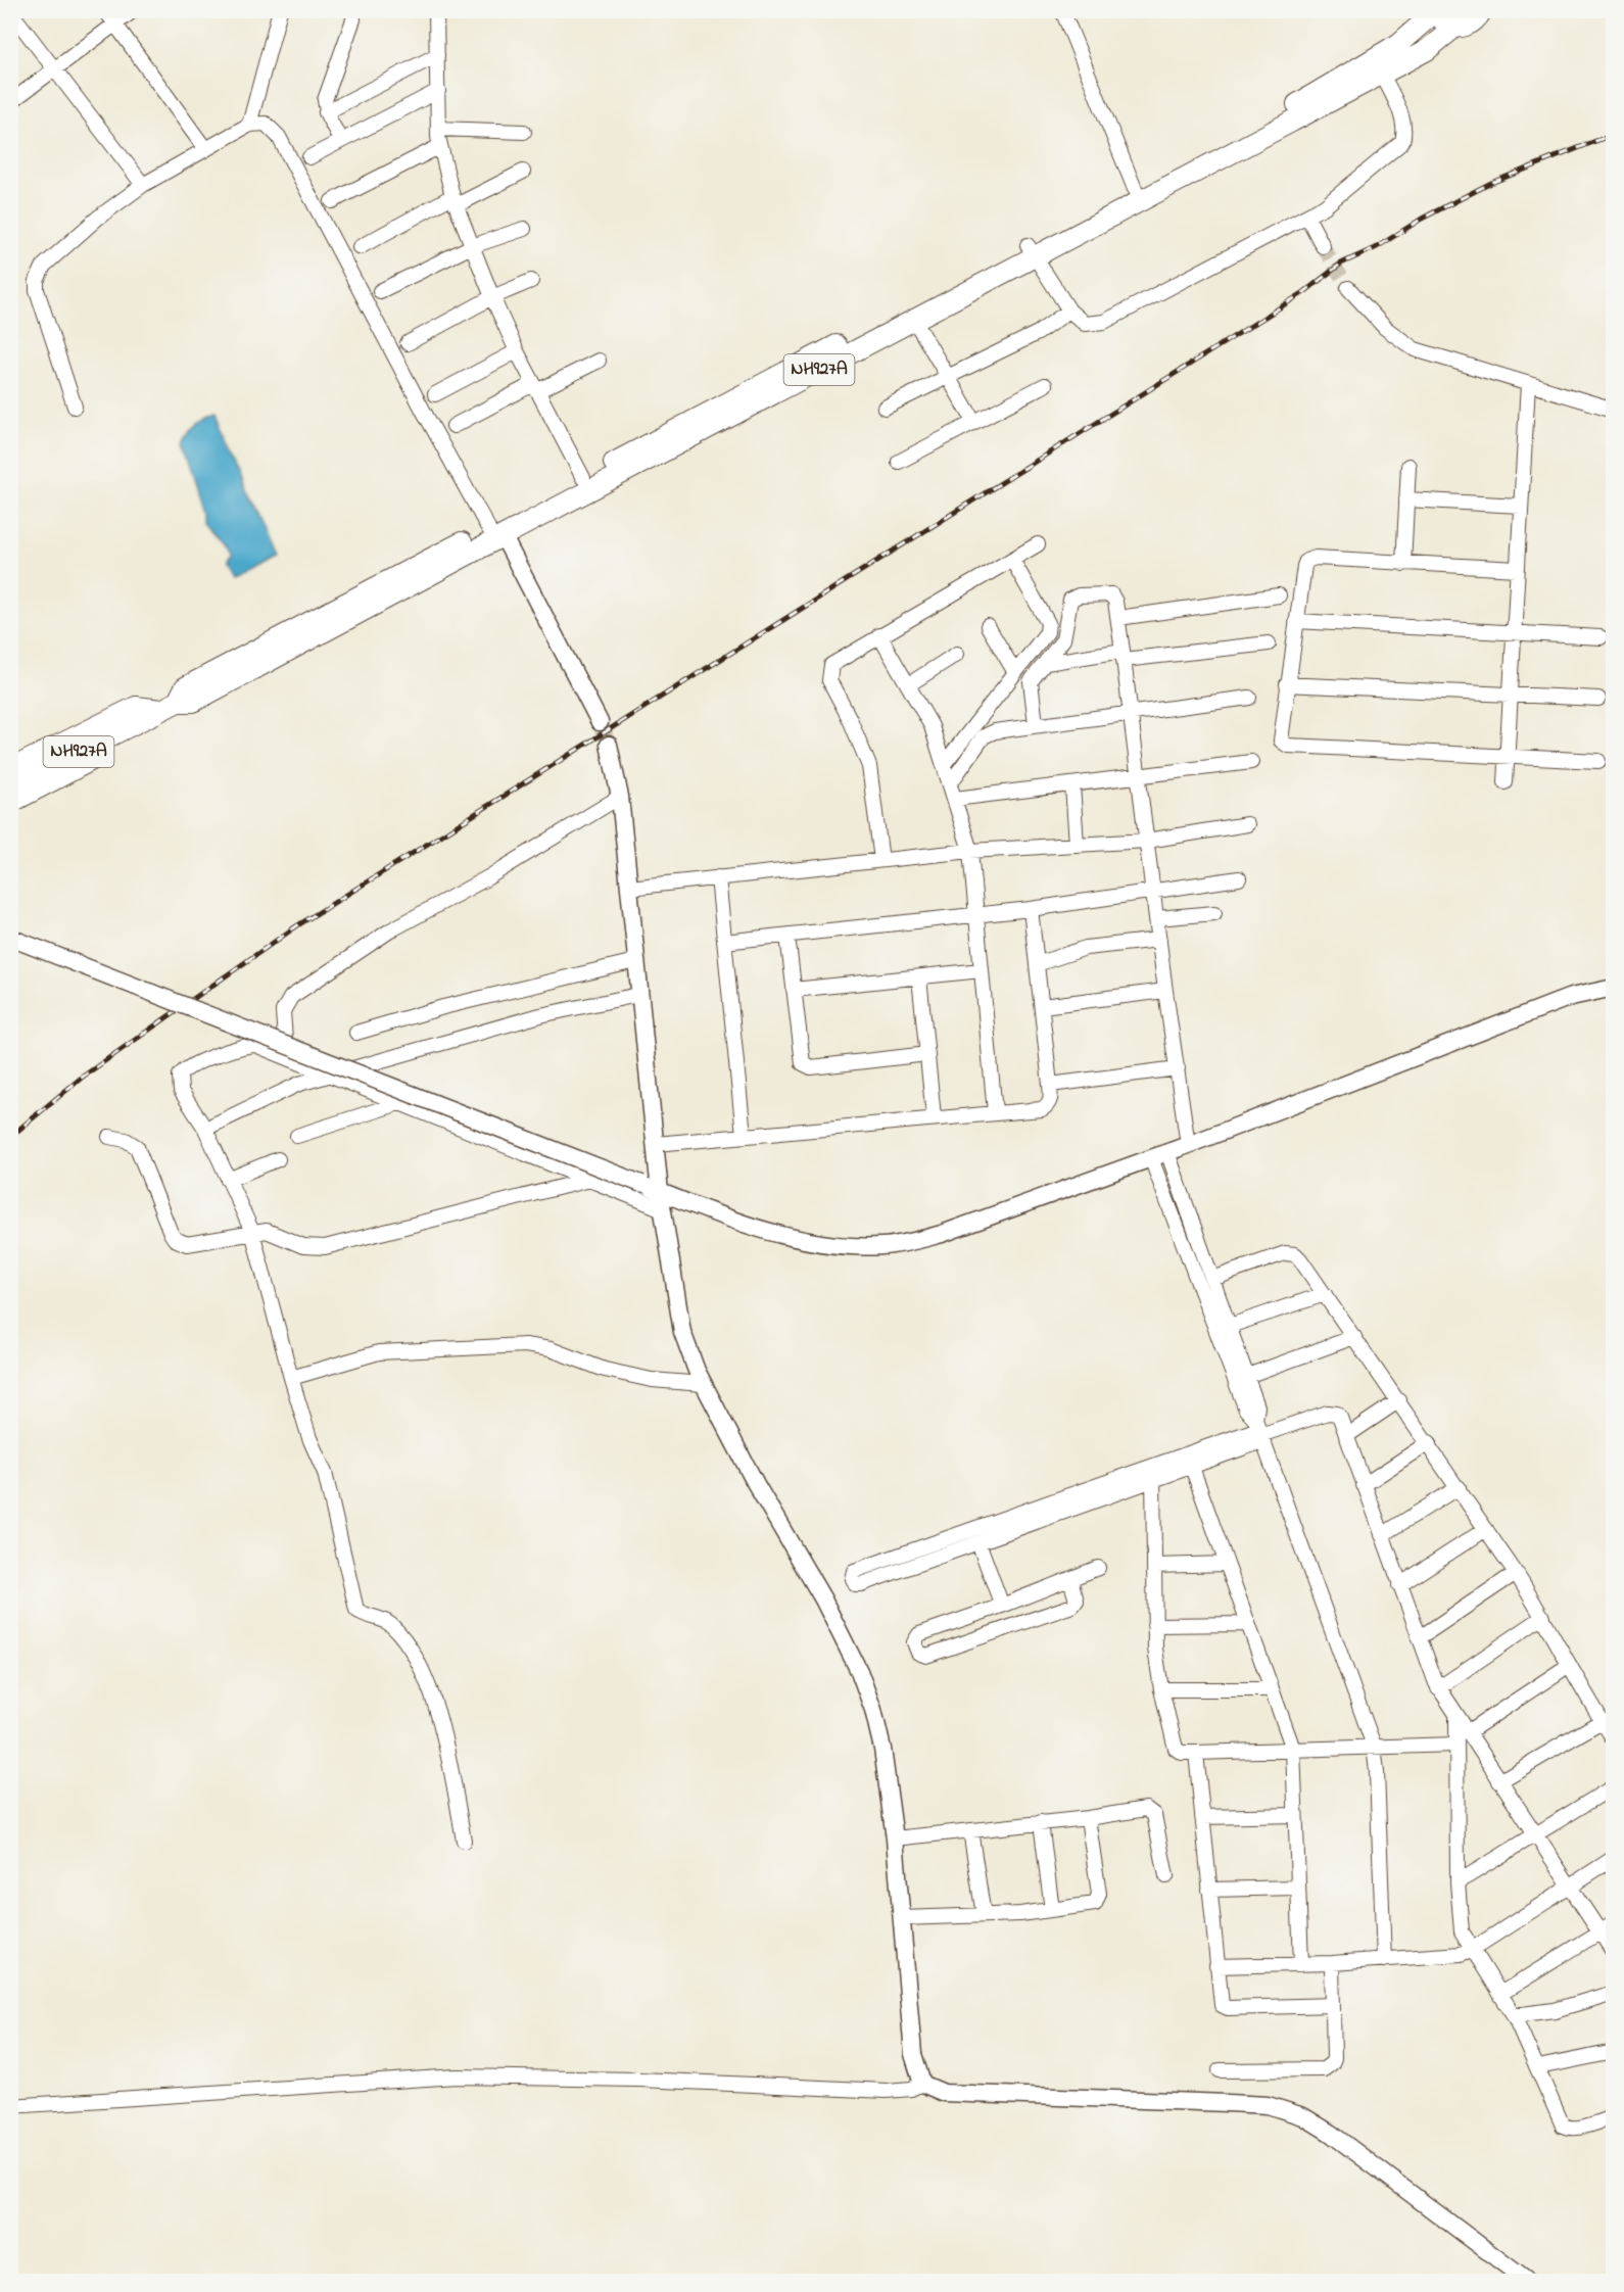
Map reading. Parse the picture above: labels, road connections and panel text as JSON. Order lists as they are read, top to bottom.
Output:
{
  "streets": {
    "highway": ["NH927A"]
  }
}
